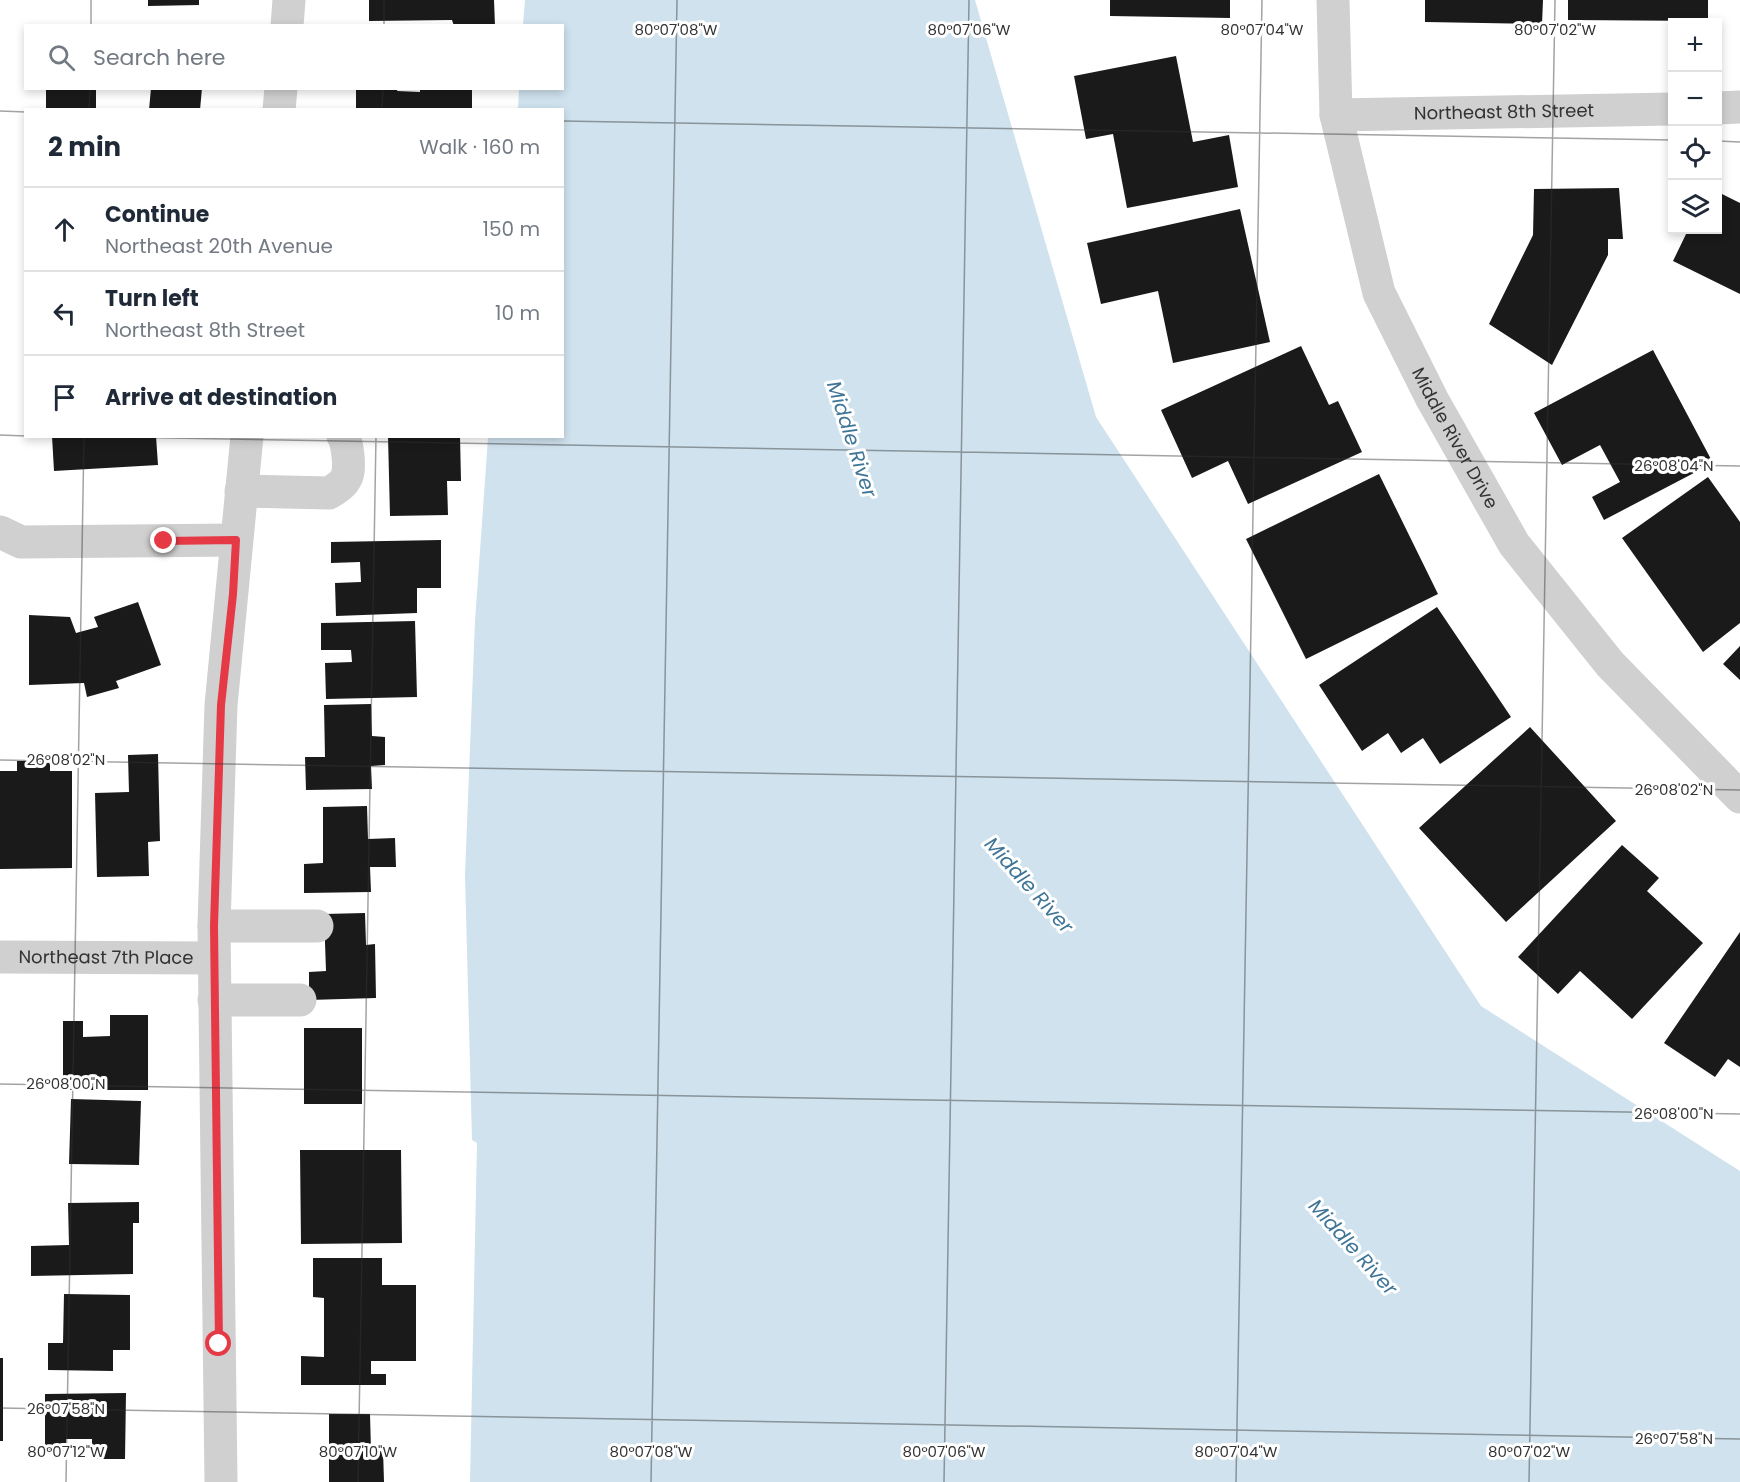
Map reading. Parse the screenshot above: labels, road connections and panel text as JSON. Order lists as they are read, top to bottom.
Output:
{
  "streets": {
    "street": ["Northeast 8th Street", "Middle River Drive", "Northeast 7th Place"]
  },
  "crossings": [
    ["Northeast 8th Street", "Middle River Drive"]
  ],
  "water": ["Middle River"],
  "page": {
    "map_buttons": ["+", "−"],
    "search": "Search here",
    "heading": ["2 min", "Walk · 160 m"],
    "list": [
      ["Continue", "Northeast 20th Avenue", "150 m"],
      ["Turn left", "Northeast 8th Street", "10 m"],
      "Arrive at destination"
    ]
  },
  "coordinates": [
    "80°07'08\"W",
    "80°07'06\"W",
    "80°07'04\"W",
    "80°07'02\"W",
    "26°08'04\"N",
    "26°08'02\"N",
    "26°08'00\"N",
    "26°07'58\"N",
    "80°07'12\"W",
    "80°07'10\"W"
  ]
}
